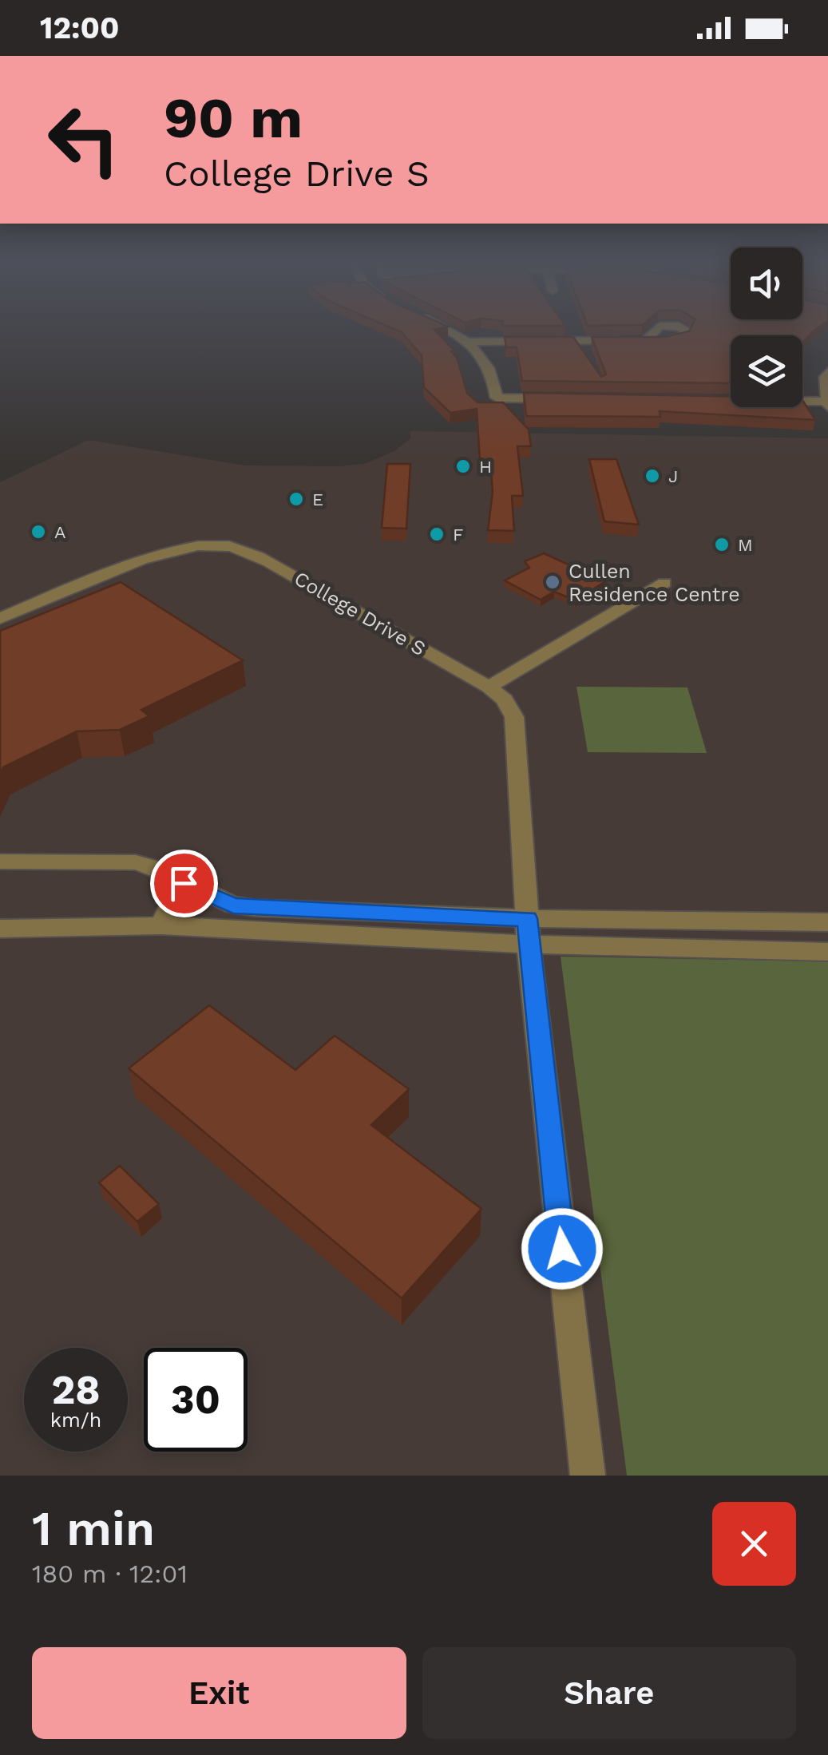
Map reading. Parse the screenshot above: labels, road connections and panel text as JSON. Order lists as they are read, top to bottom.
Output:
{
  "streets": {
    "street": ["College Drive S"]
  },
  "places": [
    "H",
    "J",
    "E",
    "A",
    "F",
    "M",
    "Cullen Residence Centre"
  ],
  "page": {
    "status": "12:00",
    "turn": ["90 m", "College Drive S"],
    "speed": "28 km/h",
    "limit": "30",
    "heading": ["1 min", "180 m · 12:01"],
    "buttons": ["Exit", "Share"]
  }
}
